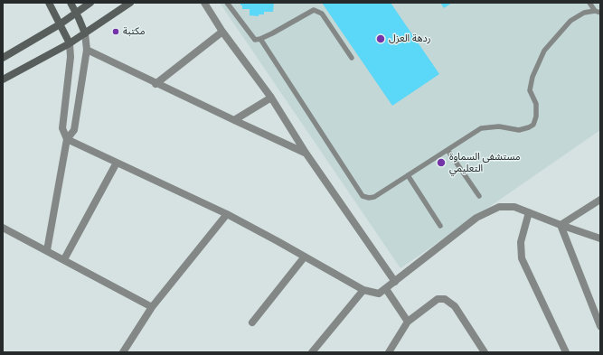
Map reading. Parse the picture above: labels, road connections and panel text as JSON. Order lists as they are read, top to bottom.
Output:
{
  "places": ["مكتبة", "ردهة العزل", "مستشفى السماوة التعليمي"]
}
